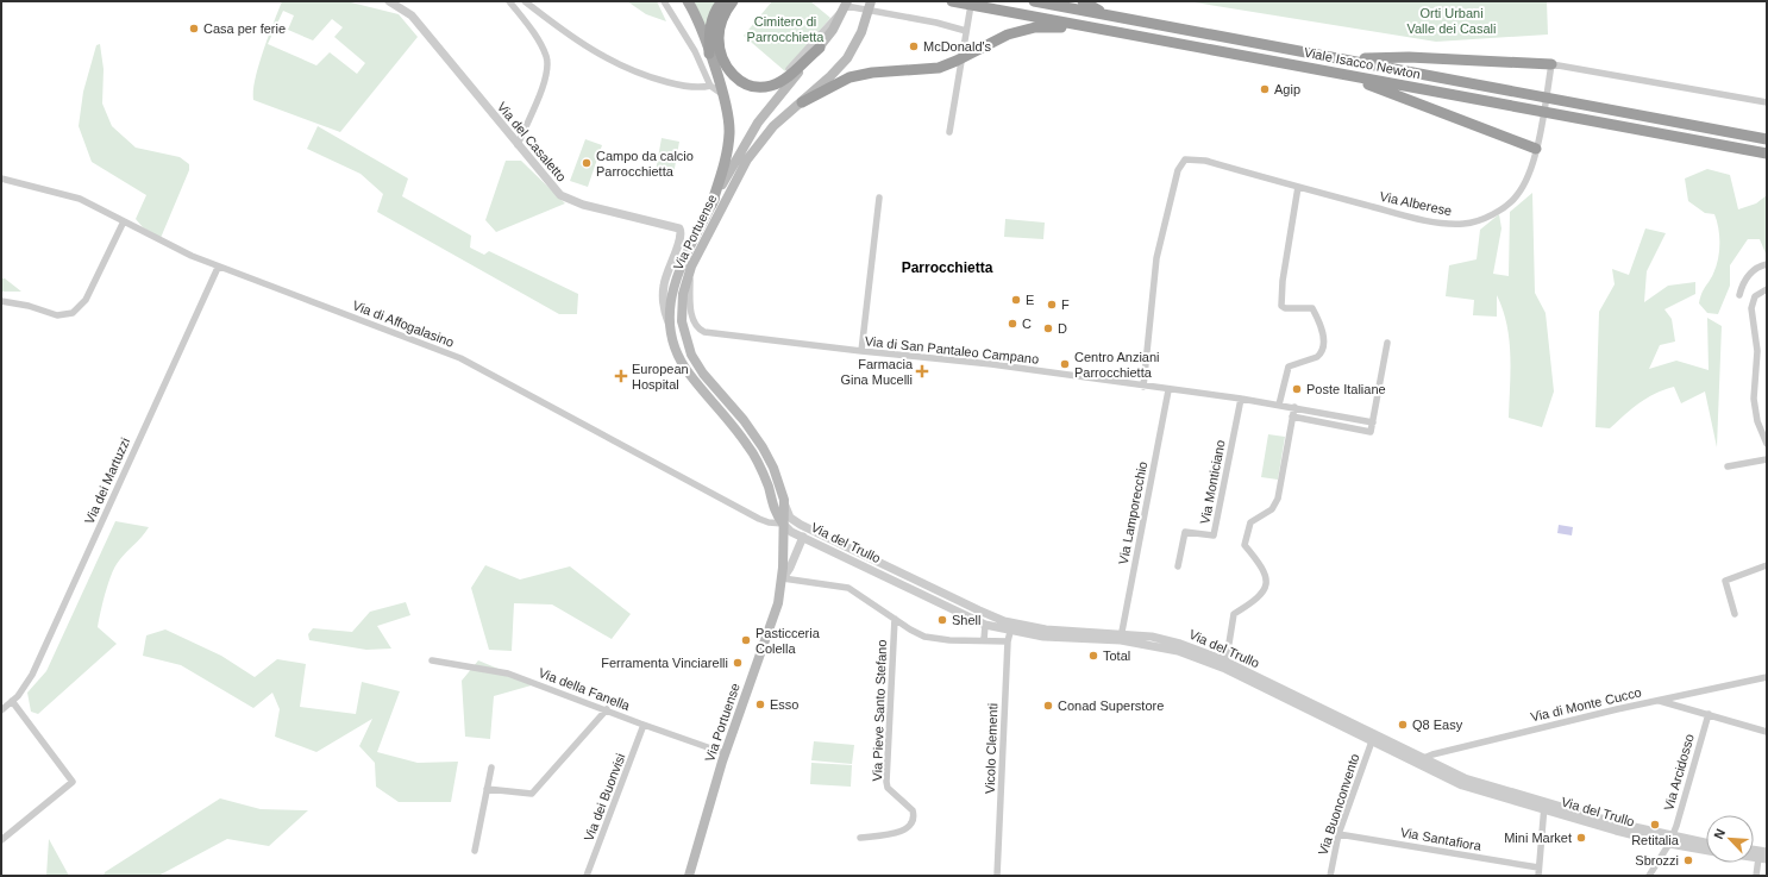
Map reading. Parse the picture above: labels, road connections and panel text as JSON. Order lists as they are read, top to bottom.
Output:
{
  "streets": {
    "highway": ["Viale Isacco Newton"],
    "main road": ["Via Portuense"],
    "street": [
      "Via del Casaletto",
      "Via Alberese",
      "Via di Affogalasino",
      "Via di San Pantaleo Campano",
      "Via dei Martuzzi",
      "Via Monticiano",
      "Via Lamporecchio",
      "Via del Trullo",
      "Via della Fanella",
      "Via di Monte Cucco",
      "Via Pieve Santo Stefano",
      "Vicolo Clementi",
      "Via Arcidosso",
      "Via dei Buonvisi",
      "Via Buonconvento",
      "Via Santafiora"
    ]
  },
  "crossings": [
    ["Via del Casaletto", "Via Portuense"],
    ["Via Alberese", "Via di San Pantaleo Campano"],
    ["Via Portuense", "Via di Affogalasino"],
    ["Via Portuense", "Via di San Pantaleo Campano"],
    ["Via Portuense", "Via del Trullo"],
    ["Via Portuense", "Via della Fanella"],
    ["Via di Affogalasino", "Via dei Martuzzi"],
    ["Via di Affogalasino", "Via del Trullo"],
    ["Via di San Pantaleo Campano", "Via Monticiano"],
    ["Via di San Pantaleo Campano", "Via Lamporecchio"],
    ["Via Lamporecchio", "Via del Trullo"],
    ["Via del Trullo", "Via di Monte Cucco"],
    ["Via del Trullo", "Vicolo Clementi"],
    ["Via del Trullo", "Via Arcidosso"],
    ["Via del Trullo", "Via Buonconvento"],
    ["Via della Fanella", "Via dei Buonvisi"],
    ["Via Buonconvento", "Via Santafiora"]
  ],
  "districts": ["Parrocchietta"],
  "parks": ["Orti Urbani Valle dei Casali", "Cimitero di Parrocchietta"],
  "places": {
    "other": [
      "Casa per ferie",
      "McDonald's",
      "Agip",
      "Campo da calcio Parrocchietta",
      "E",
      "F",
      "C",
      "D",
      "Centro Anziani Parrocchietta",
      "Poste Italiane",
      "Shell",
      "Pasticceria Colella",
      "Total",
      "Ferramenta Vinciarelli",
      "Esso",
      "Conad Superstore",
      "Q8 Easy",
      "Retitalia",
      "Mini Market",
      "Sbrozzi"
    ],
    "health": ["Farmacia Gina Mucelli", "European Hospital"]
  },
  "north": "top left"
}
